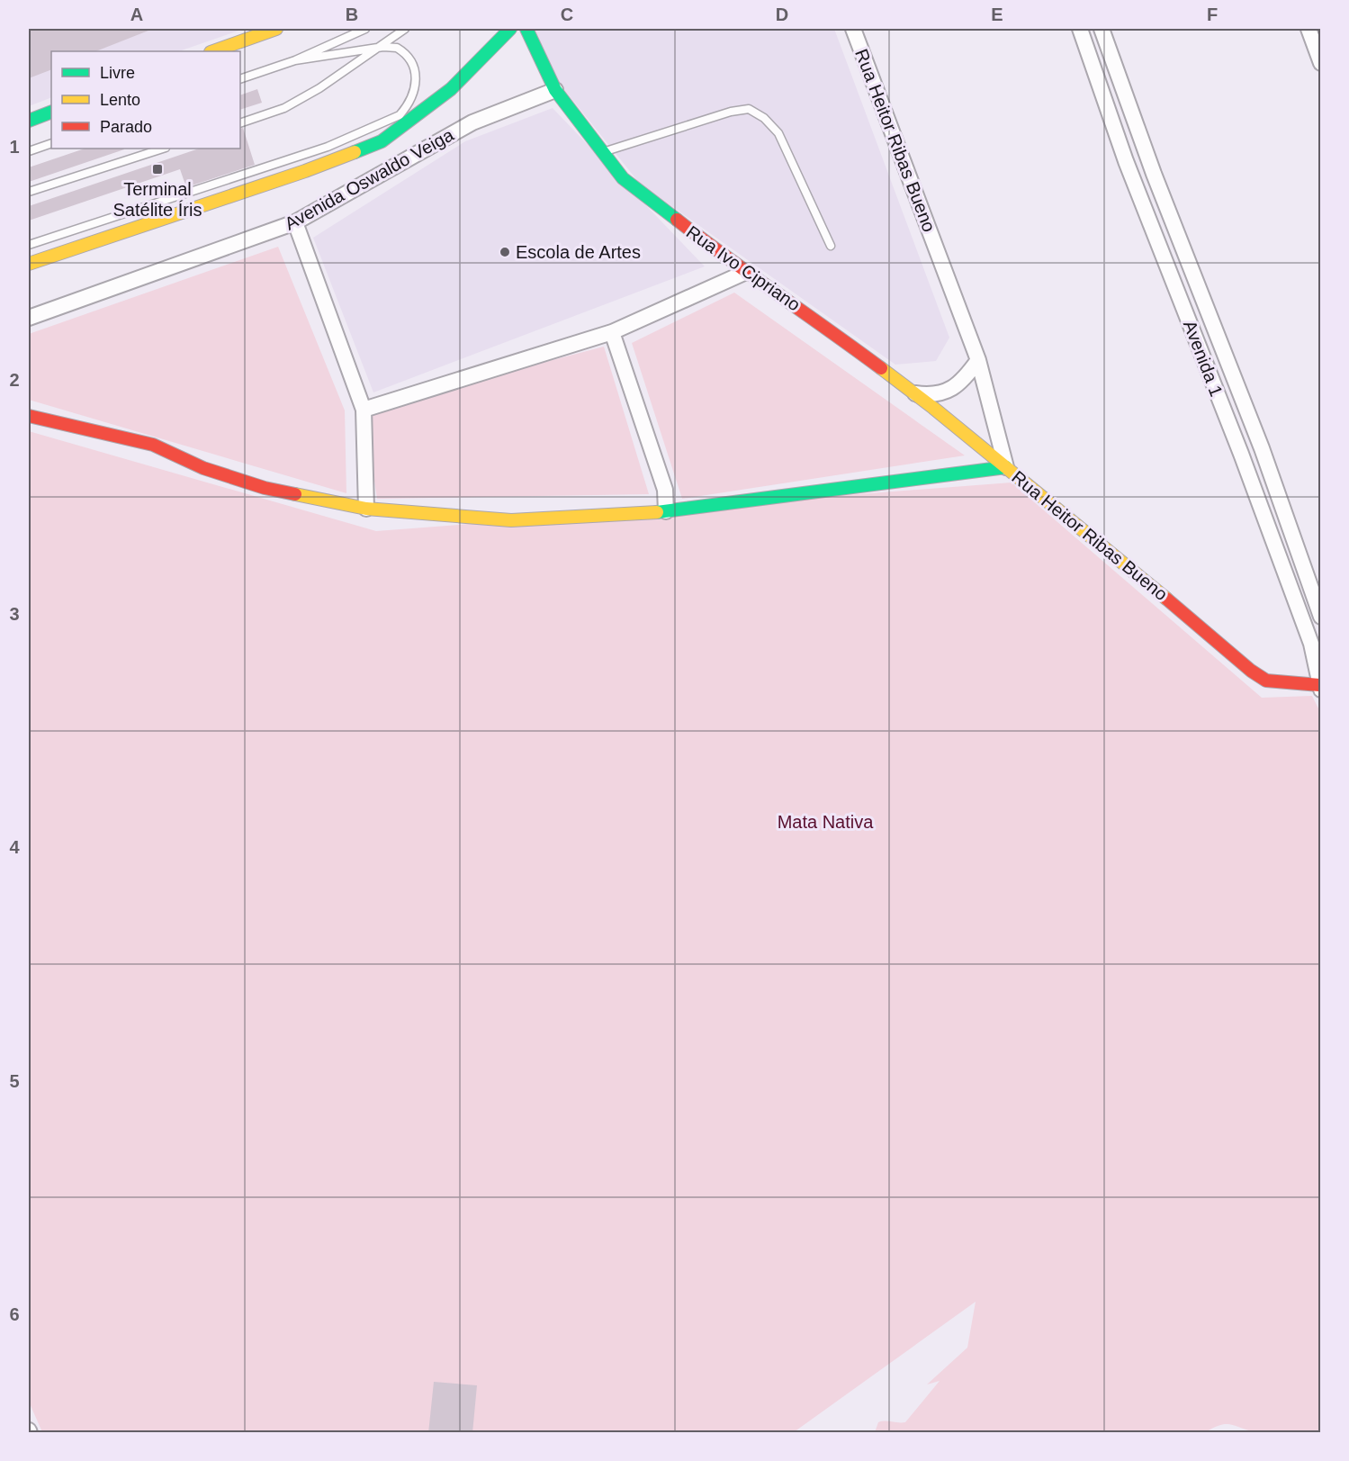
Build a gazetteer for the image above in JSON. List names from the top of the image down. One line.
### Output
{"streets":{"street":["Rua Heitor Ribas Bueno","Avenida Oswaldo Veiga","Rua Ivo Cipriano","Avenida 1"]},"crossings":[["Rua Heitor Ribas Bueno","Rua Ivo Cipriano"],["Rua Heitor Ribas Bueno","Avenida 1"],["Avenida Oswaldo Veiga","Rua Ivo Cipriano"]],"parks":["Mata Nativa"],"places":{"transit":["Terminal Satélite Íris"],"other":["Escola de Artes"]},"legend":["Livre","Lento","Parado"],"grid":{"columns":["A","B","C","D","E","F"],"rows":["1","2","3","4","5","6"]}}
